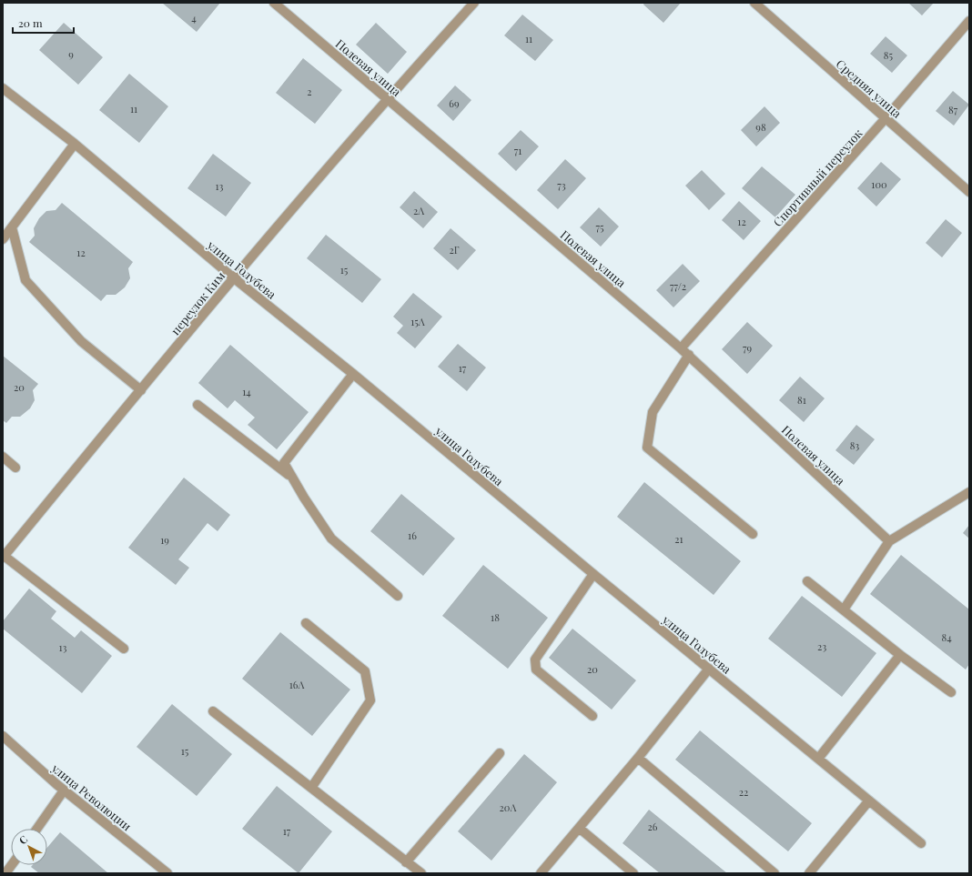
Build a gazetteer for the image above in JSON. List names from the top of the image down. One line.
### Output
{"streets":{"street":["Полевая улица","Средняя улица","Спортивный переулок","улица Голубева","переулок Ким","улица Революции"]},"crossings":[["Полевая улица","Спортивный переулок"],["Полевая улица","переулок Ким"],["Средняя улица","Спортивный переулок"],["улица Голубева","переулок Ким"]],"house_numbers":["4","11","9","85","2","69","11","87","98","71","100","73","13","2А","12","75","2Г","12","15","77/2","15А","79","17","20","14","81","83","16","21","19","18","84","23","13","20","16А","15","22","20А","26","17"],"scale_bar":"20 m","north":"top left"}
